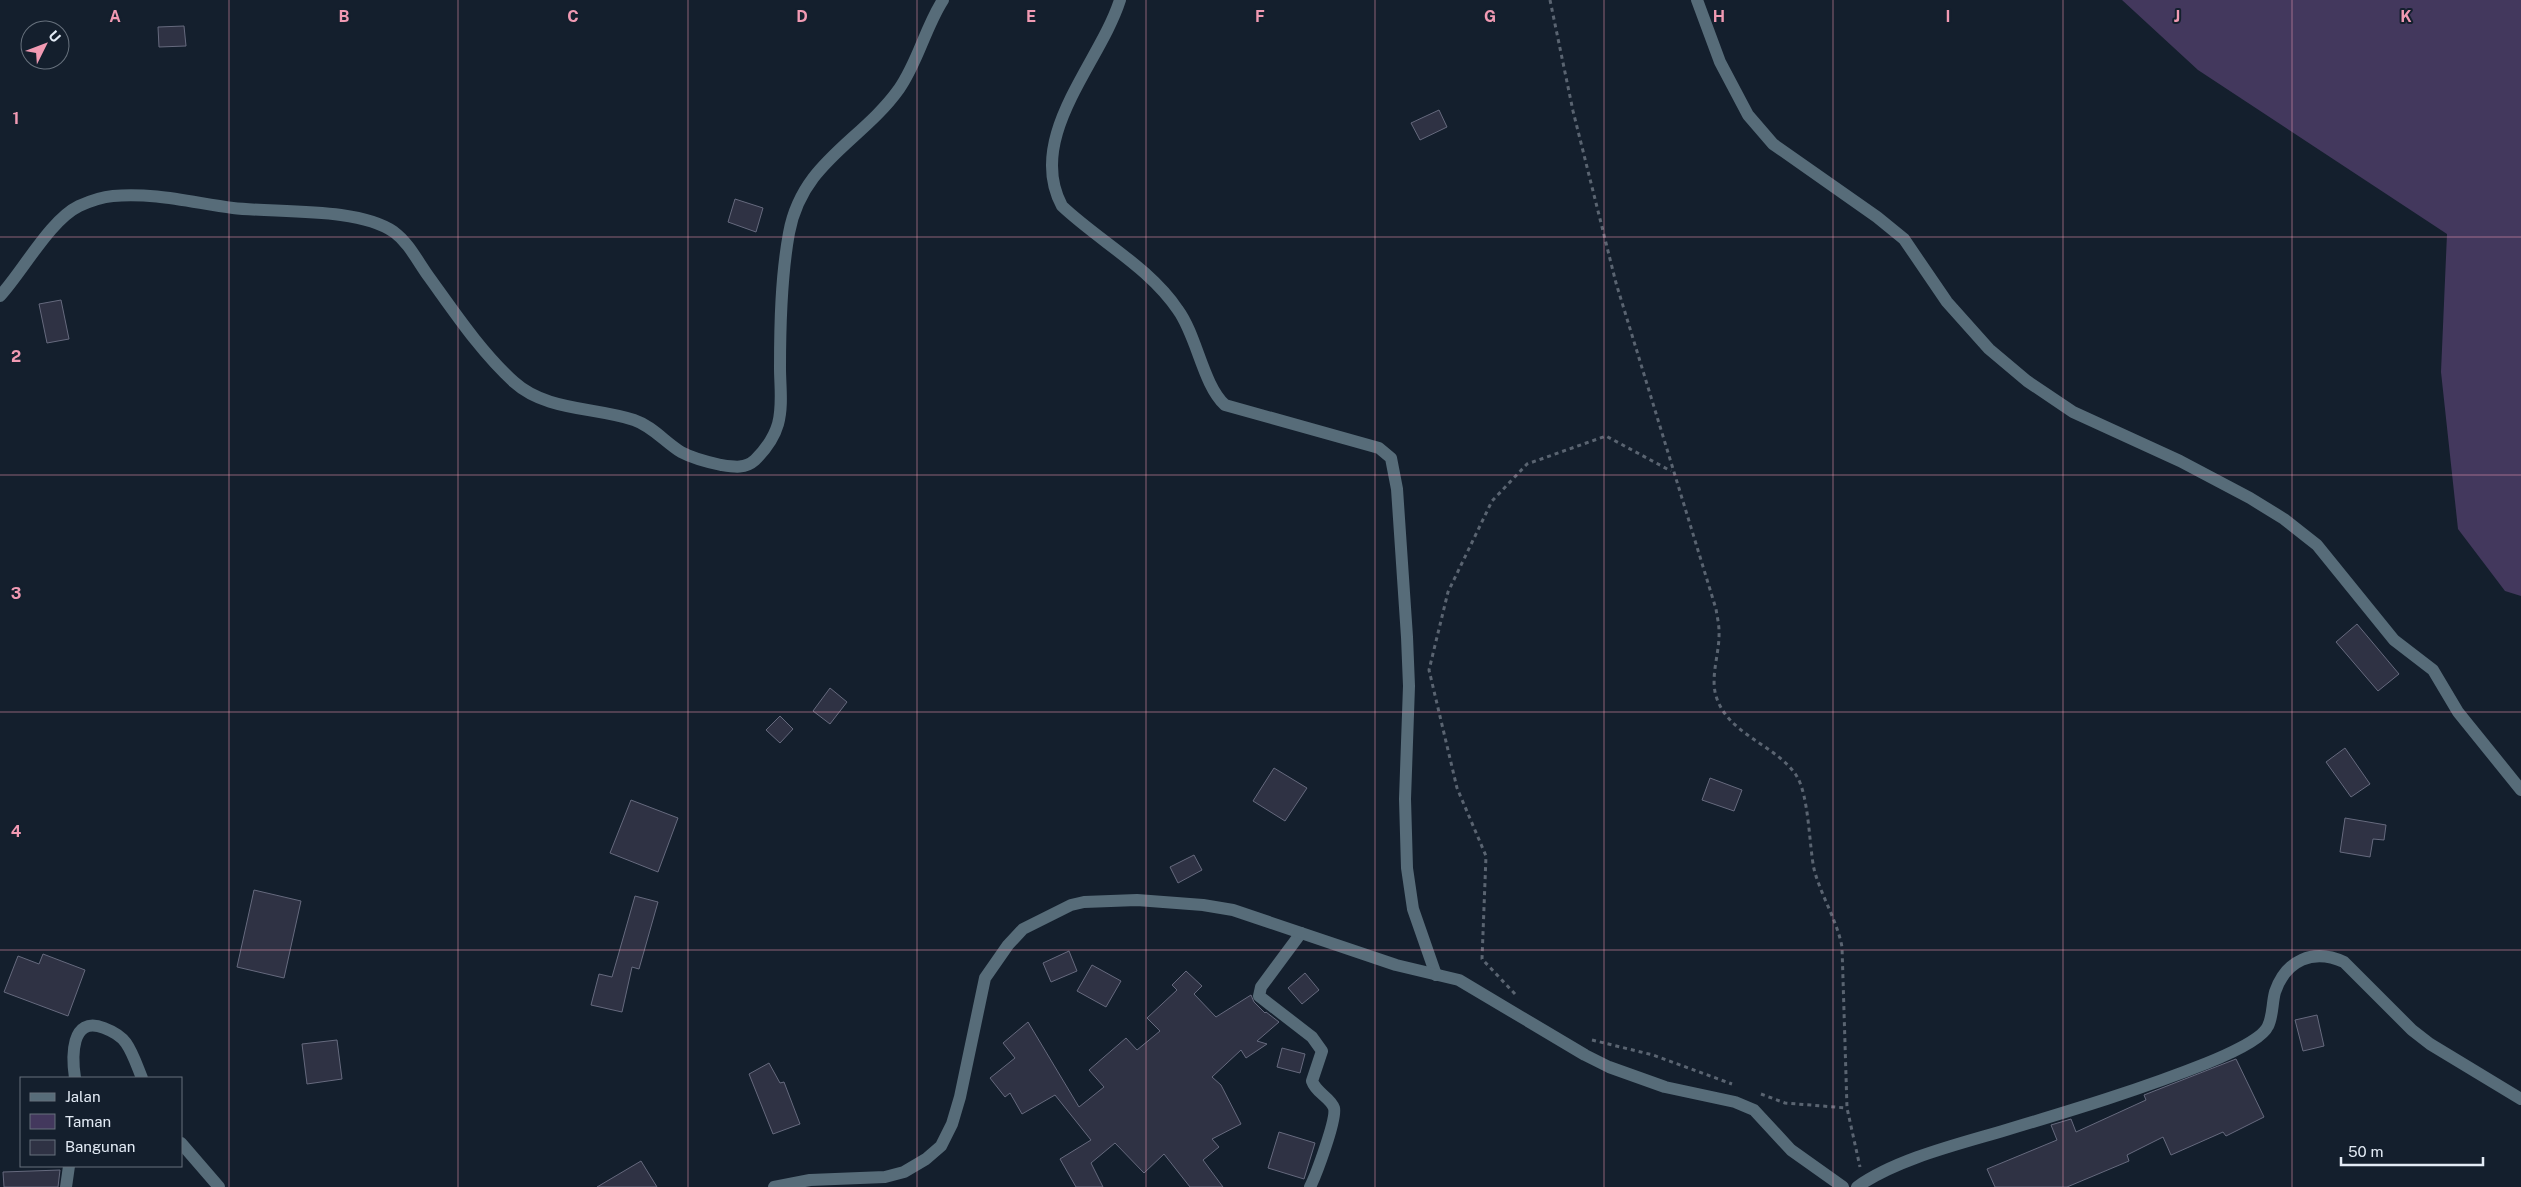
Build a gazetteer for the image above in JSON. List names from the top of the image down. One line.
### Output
{"legend":["Jalan","Taman","Bangunan"],"scale_bar":"50 m","north":"top right","grid":{"columns":["A","B","C","D","E","F","G","H","I","J","K"],"rows":["1","2","3","4"]}}
